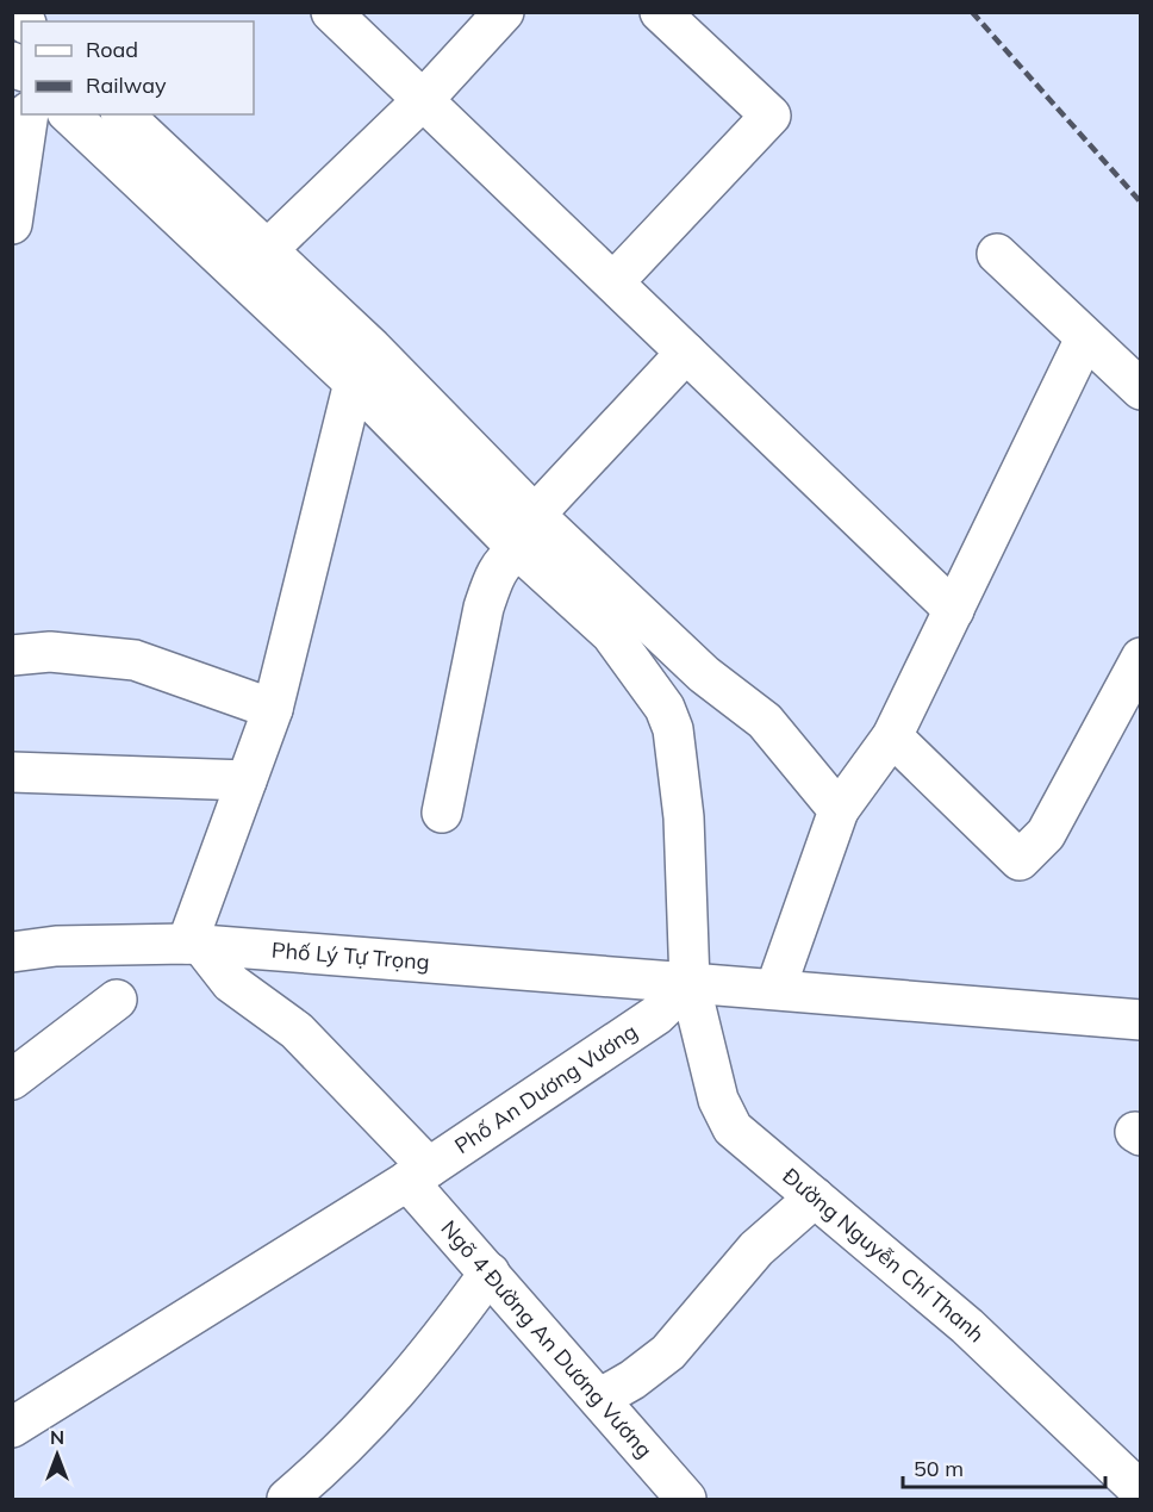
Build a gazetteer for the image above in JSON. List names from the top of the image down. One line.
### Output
{"streets":{"street":["Phố Lý Tự Trọng","Phố An Dương Vương","Đường Nguyễn Chí Thanh","Ngõ 4 Đường An Dương Vương"]},"crossings":[["Phố Lý Tự Trọng","Phố An Dương Vương"],["Phố Lý Tự Trọng","Đường Nguyễn Chí Thanh"],["Phố Lý Tự Trọng","Ngõ 4 Đường An Dương Vương"],["Phố An Dương Vương","Đường Nguyễn Chí Thanh"],["Phố An Dương Vương","Ngõ 4 Đường An Dương Vương"]],"legend":["Road","Railway"],"scale_bar":"50 m","north":"top"}
